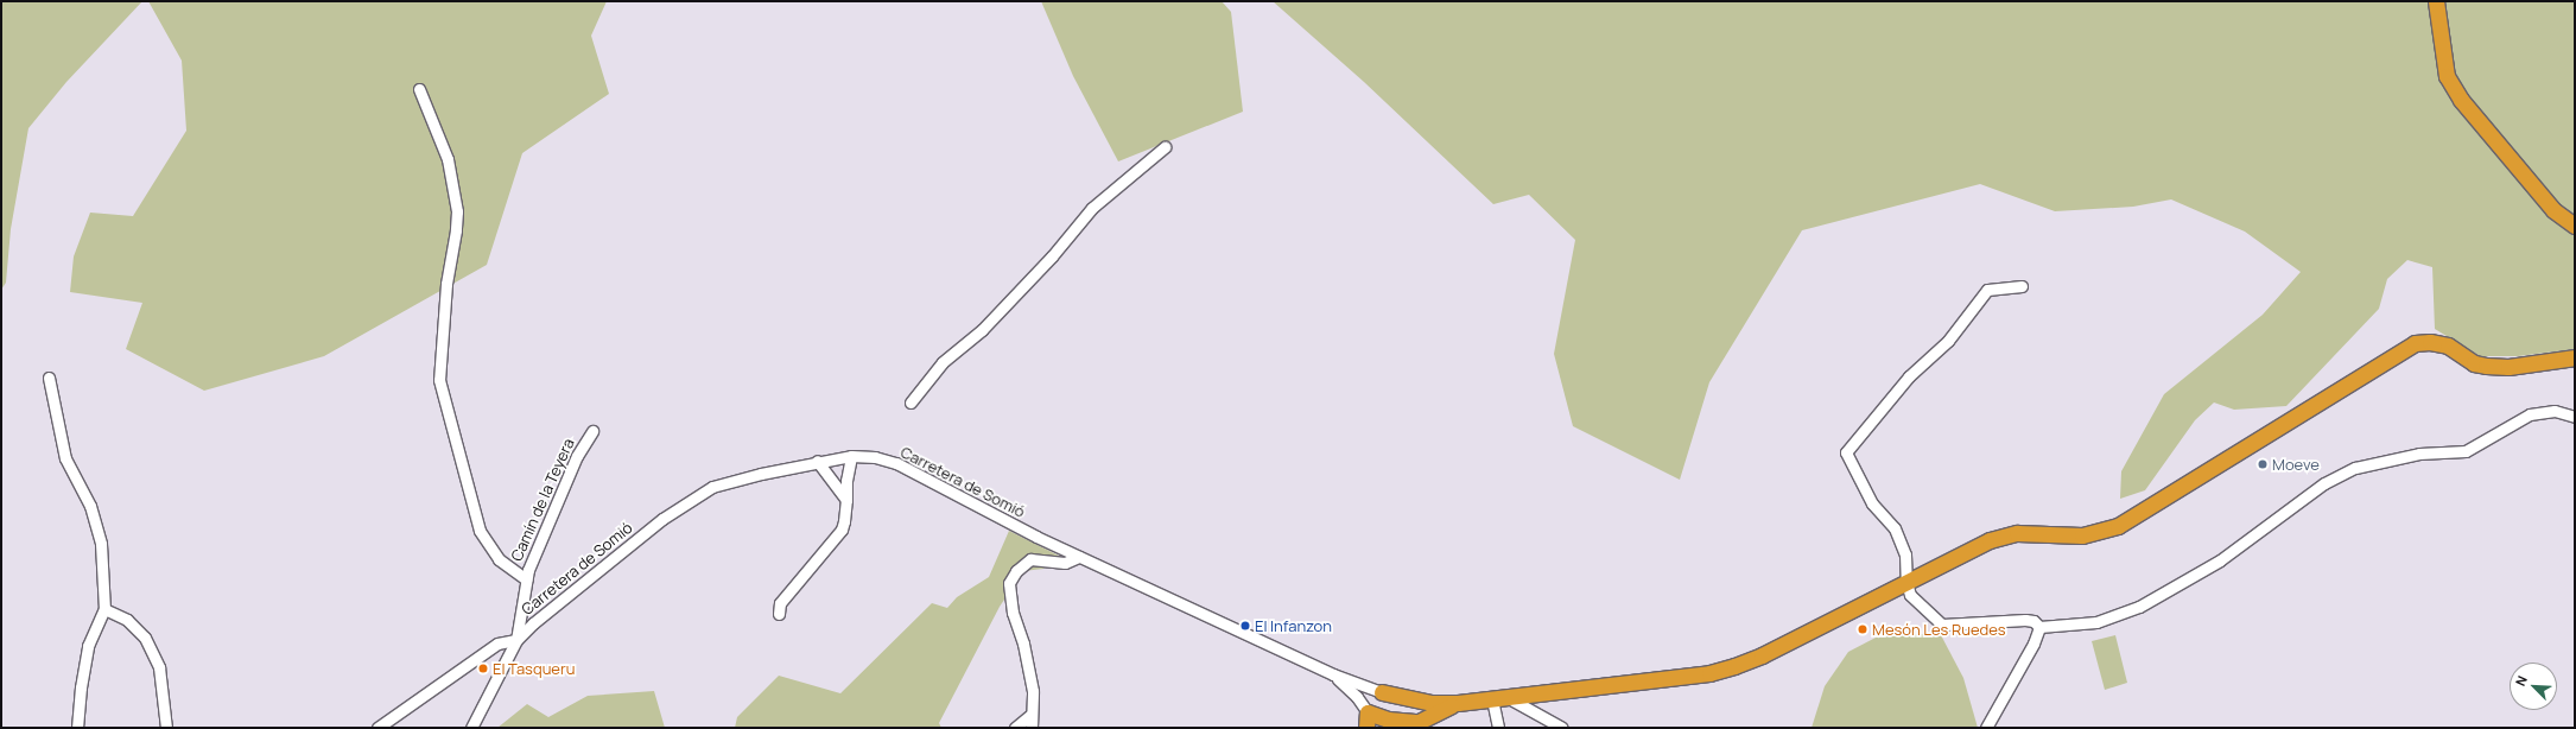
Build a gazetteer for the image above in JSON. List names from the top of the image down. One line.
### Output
{"streets":{"street":["Carretera de Somió","Camín de la Teyera"]},"crossings":[["Carretera de Somió","Camín de la Teyera"]],"places":["Moeve","El Infanzon","Mesón Les Ruedes","El Tasqueru"],"north":"top left"}
